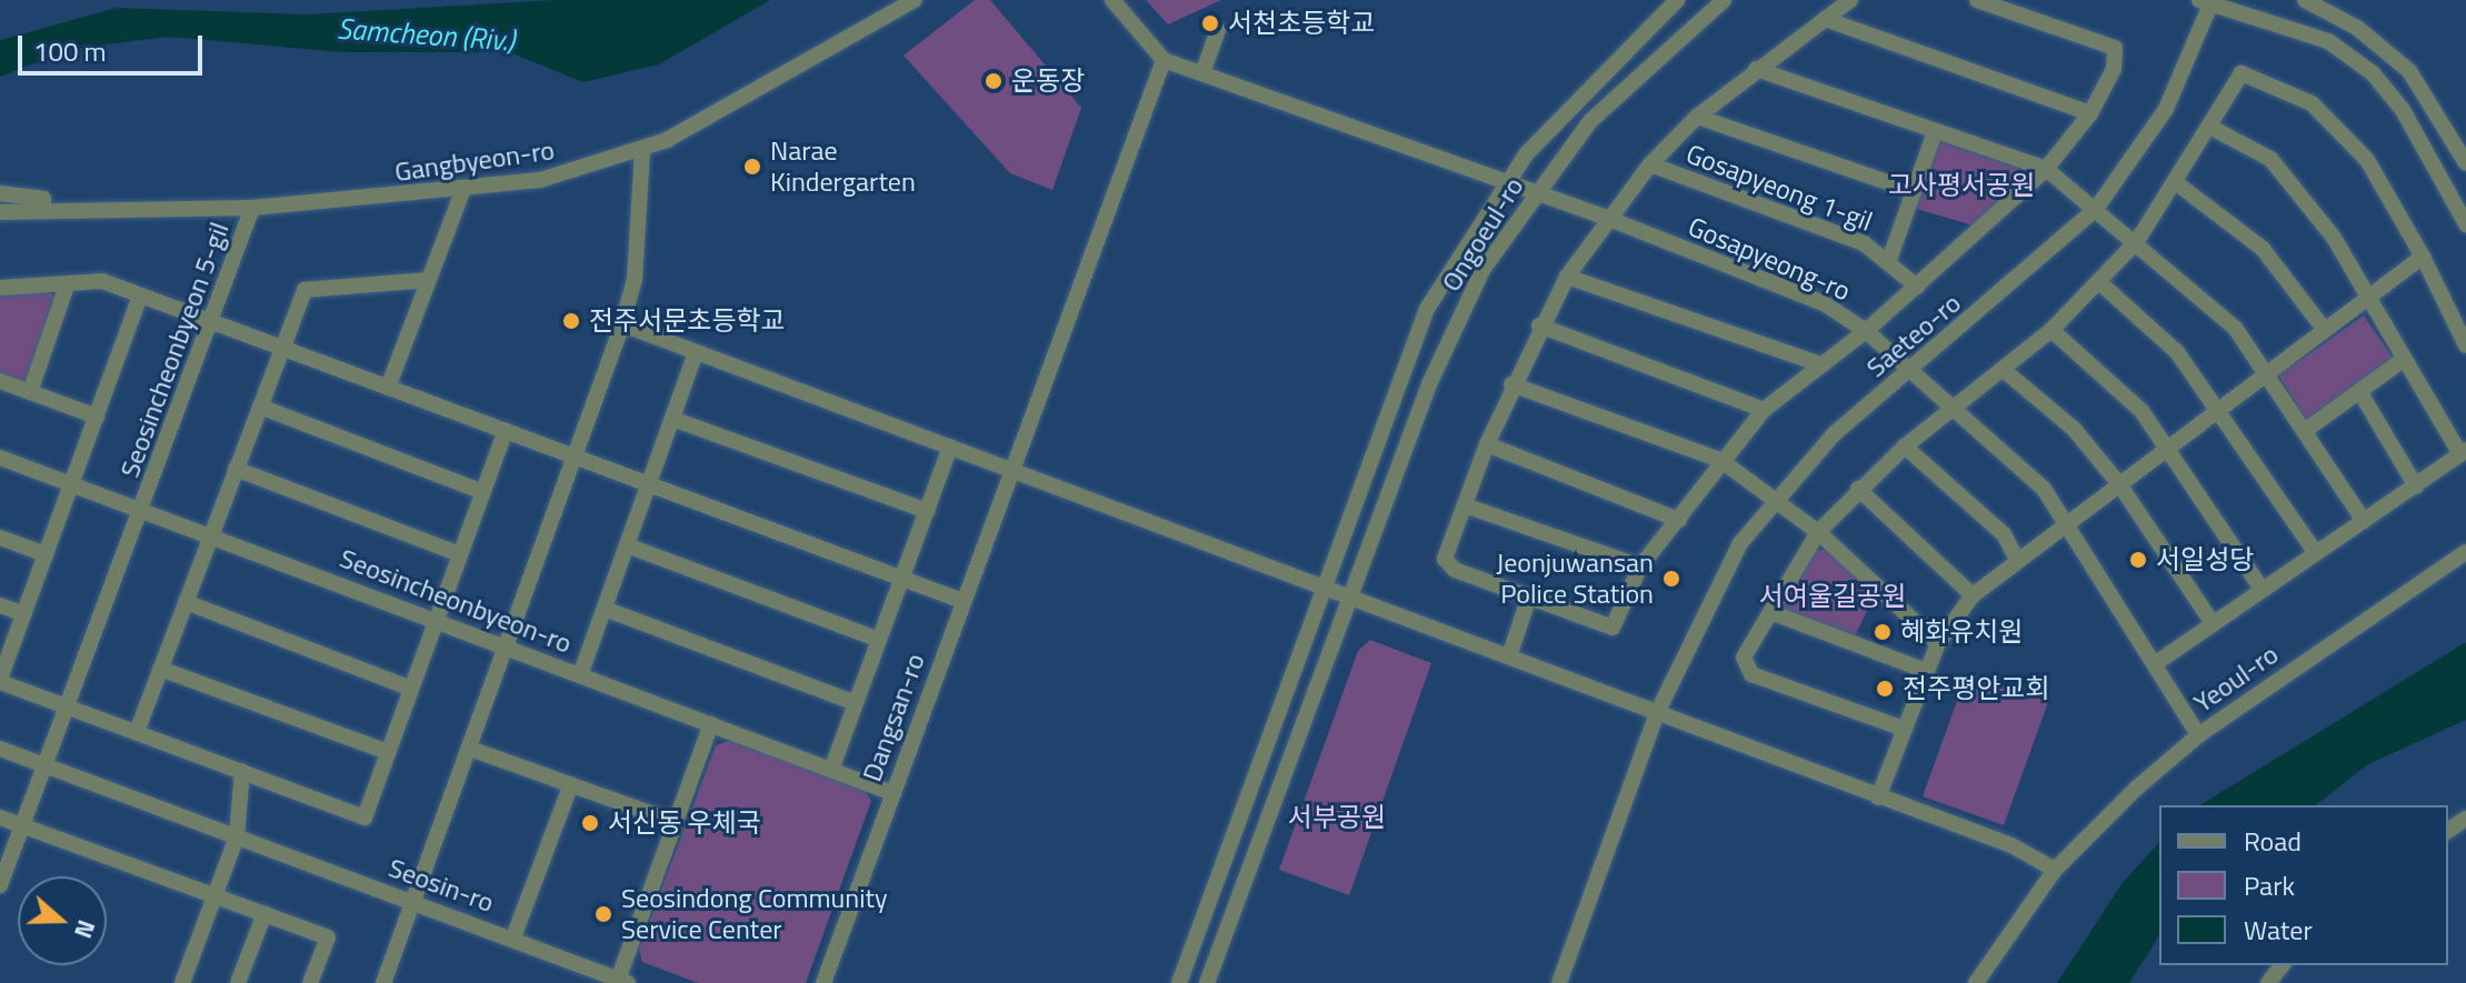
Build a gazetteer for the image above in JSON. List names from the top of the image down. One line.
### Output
{"streets":{"street":["Gangbyeon-ro","Gosapyeong 1-gil","Ongoeul-ro","Gosapyeong-ro","Saeteo-ro","Seosincheonbyeon 5-gil","Seosincheonbyeon-ro","Yeoul-ro","Dangsan-ro","Seosin-ro"]},"crossings":[["Gangbyeon-ro","Seosincheonbyeon 5-gil"],["Gosapyeong 1-gil","Gosapyeong-ro"],["Ongoeul-ro","Gosapyeong-ro"],["Ongoeul-ro","Dangsan-ro"],["Gosapyeong-ro","Saeteo-ro"],["Gosapyeong-ro","Yeoul-ro"],["Seosincheonbyeon 5-gil","Seosincheonbyeon-ro"],["Seosincheonbyeon 5-gil","Seosin-ro"],["Seosincheonbyeon-ro","Dangsan-ro"]],"water":["Samcheon (Riv.)"],"parks":["고사평서공원","서여울길공원","서부공원"],"places":["서천초등학교","운동장","Narae Kindergarten","전주서문초등학교","서일성당","Jeonjuwansan Police Station","혜화유치원","전주평안교회","서신동 우체국","Seosindong Community Service Center"],"legend":["Road","Park","Water"],"scale_bar":"100 m","north":"right"}
